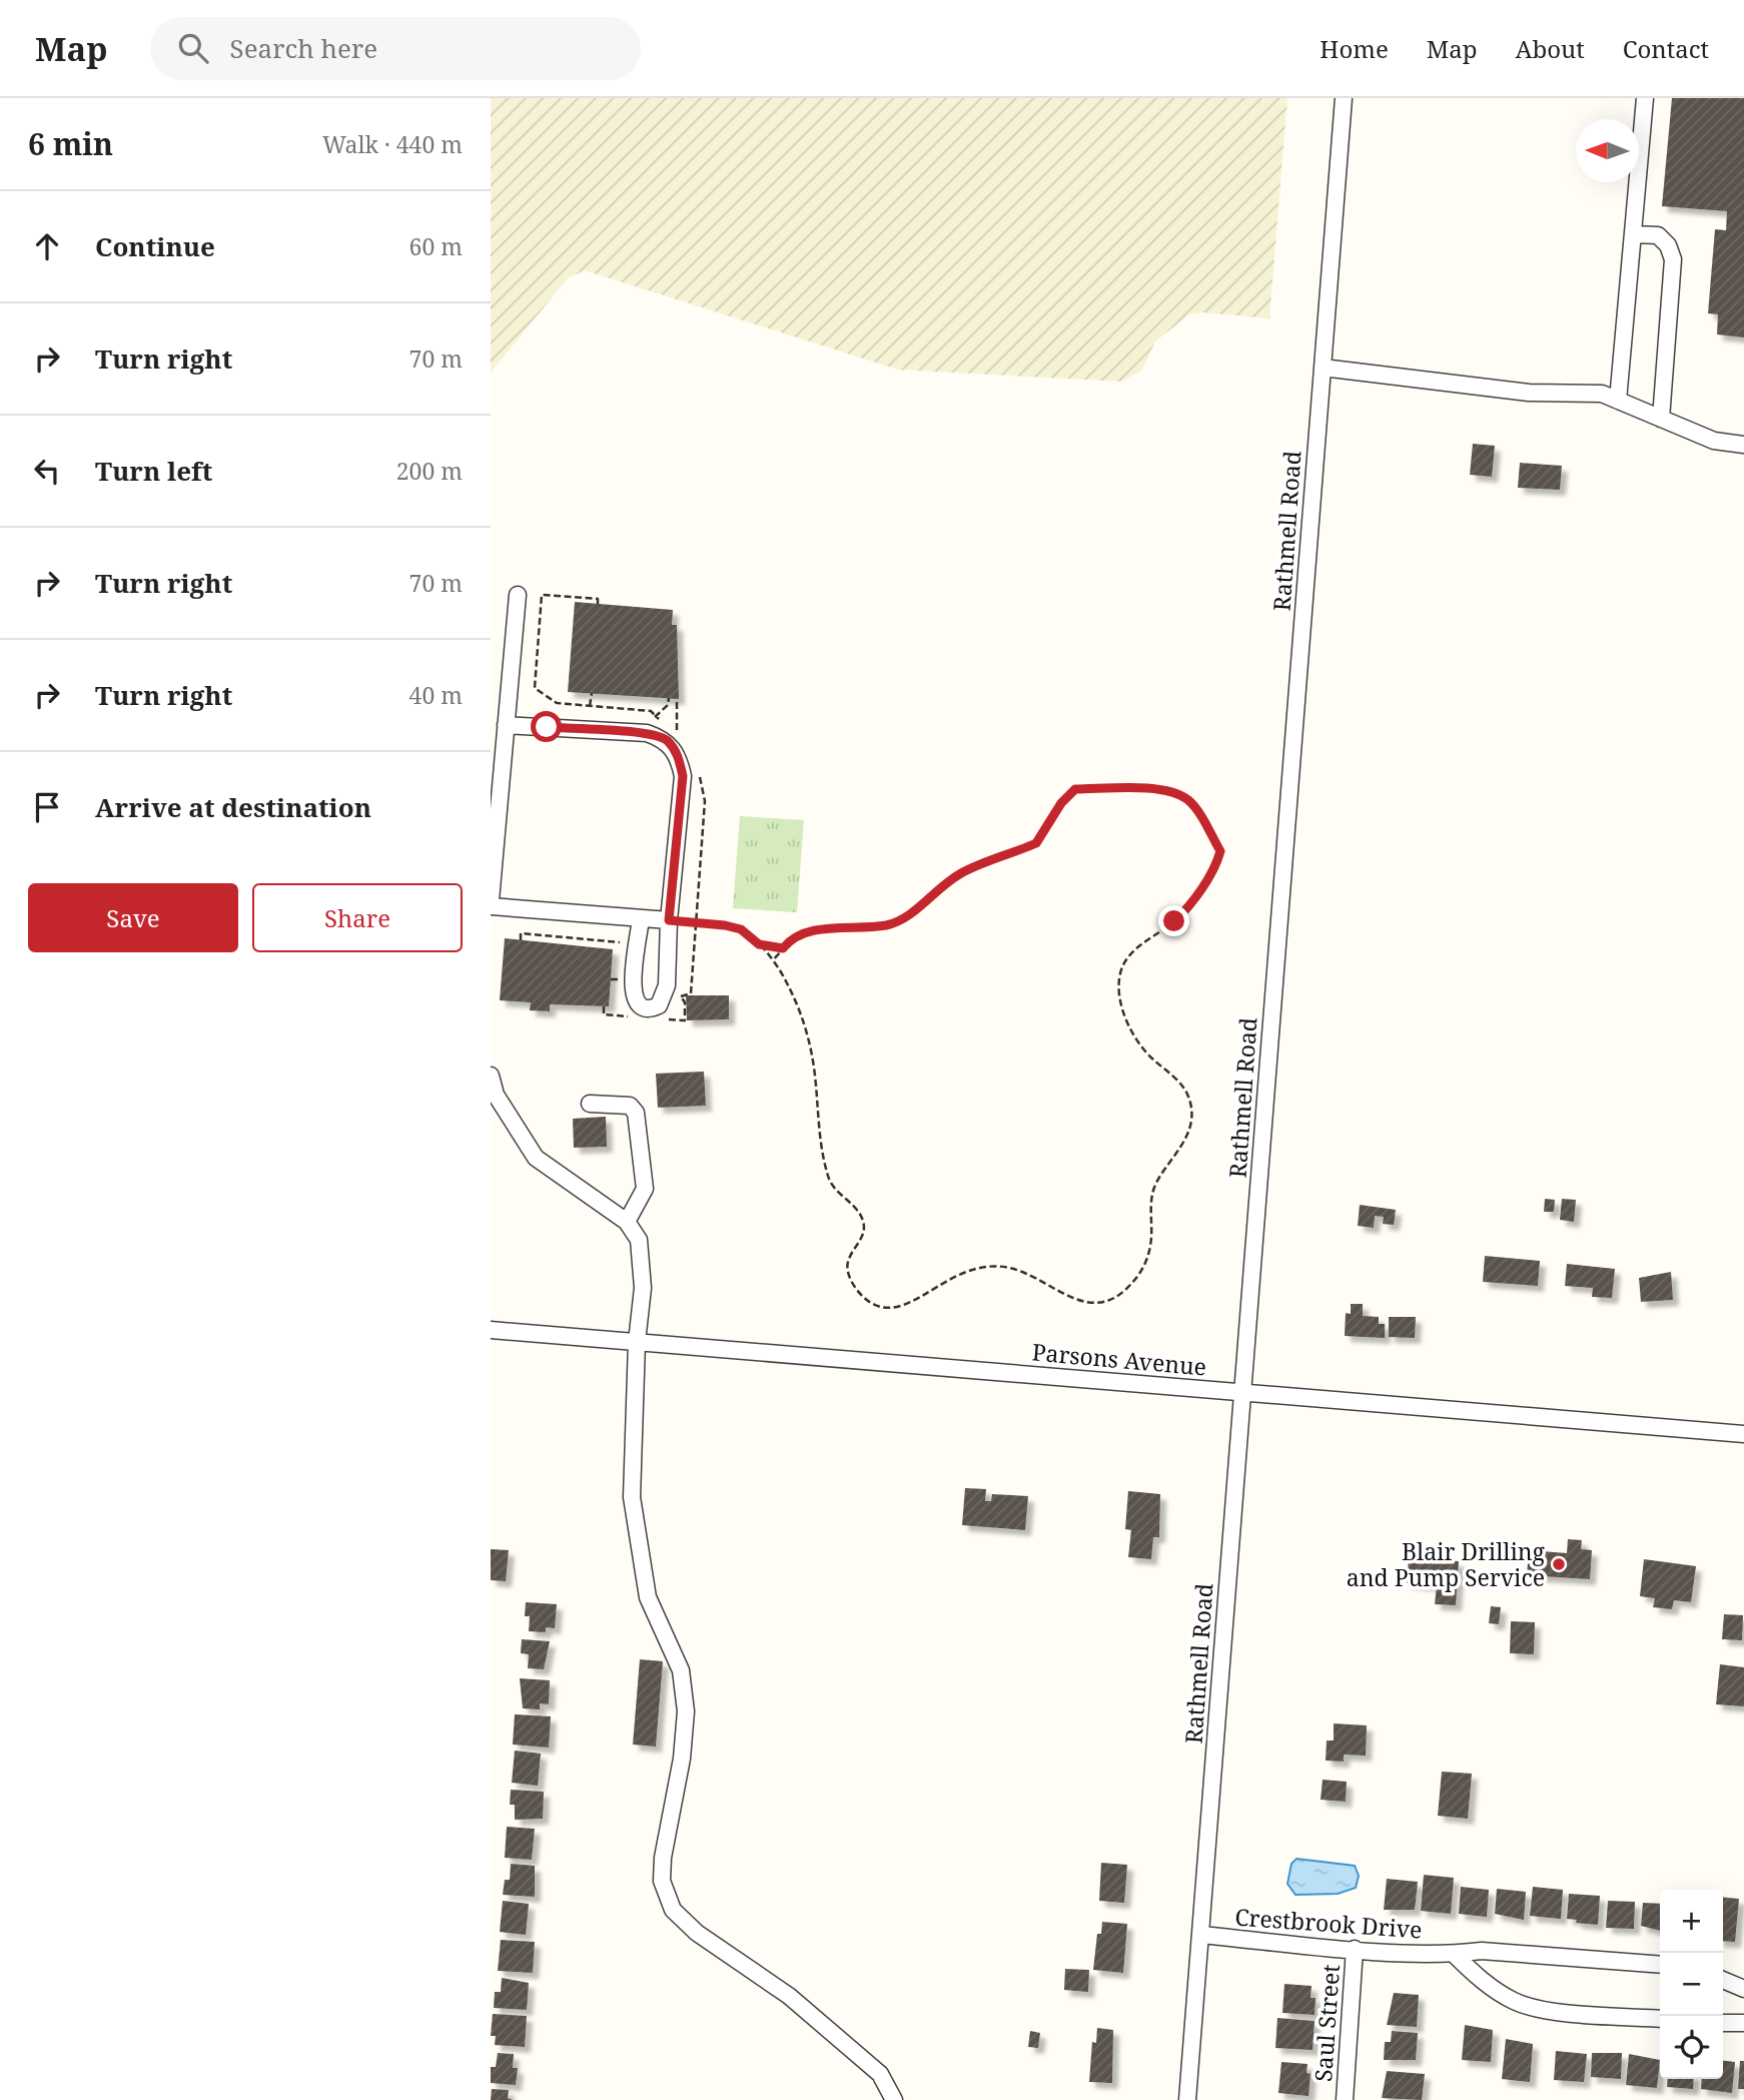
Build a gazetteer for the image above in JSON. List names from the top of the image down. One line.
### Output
{"streets":{"street":["Rathmell Road","Parsons Avenue","Crestbrook Drive","Saul Street"]},"crossings":[["Rathmell Road","Parsons Avenue"],["Rathmell Road","Crestbrook Drive"],["Crestbrook Drive","Saul Street"]],"places":["Blair Drilling and Pump Service"],"north":"left","page":{"header":"Map","search":"Search here","nav":["Home","Map","About","Contact"],"heading":["6 min","Walk · 440 m"],"list":[["Continue","60 m"],["Turn right","70 m"],["Turn left","200 m"],["Turn right","70 m"],["Turn right","40 m"],"Arrive at destination"],"buttons":["Save","Share"],"map_buttons":["+","−"]}}
